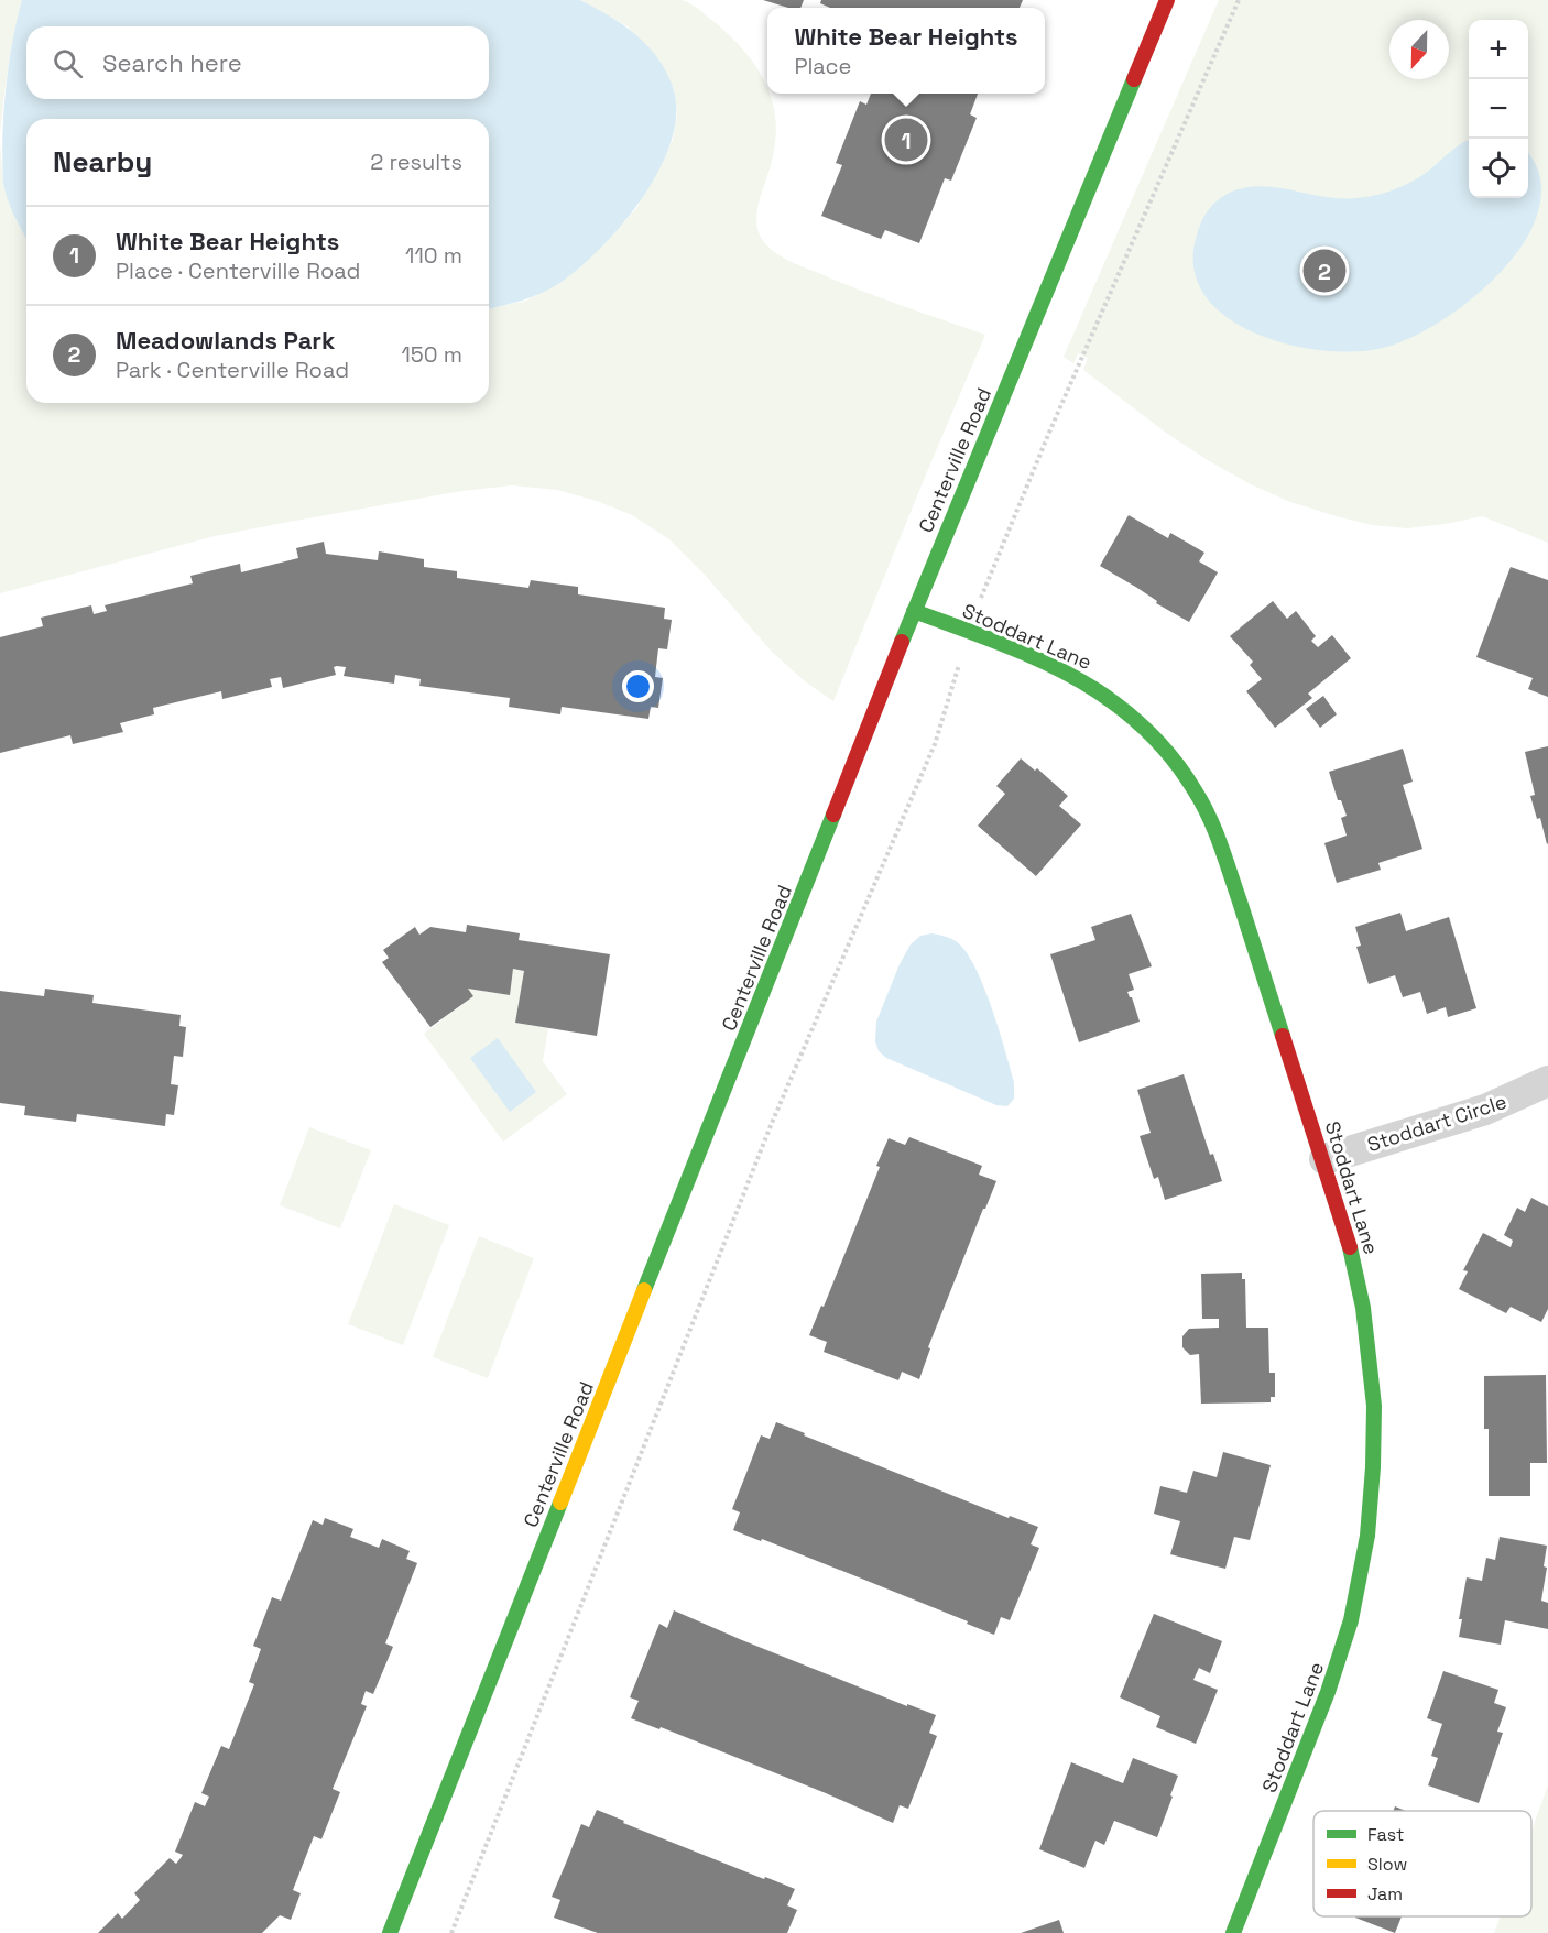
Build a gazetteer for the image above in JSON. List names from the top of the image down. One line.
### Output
{"streets":{"main road":["Centerville Road","Stoddart Lane"],"street":["Stoddart Circle"]},"crossings":[["Centerville Road","Stoddart Lane"],["Stoddart Lane","Stoddart Circle"]],"legend":["Fast","Slow","Jam"],"north":"bottom","page":{"popup":["White Bear Heights","Place"],"map_buttons":["+","−"],"search":"Search here","pins":["1","2"],"heading":["Nearby","2 results"],"list":[{"mark":"1","name":"White Bear Heights","note":"Place · Centerville Road","value":"110 m"},{"mark":"2","name":"Meadowlands Park","note":"Park · Centerville Road","value":"150 m"}]}}
